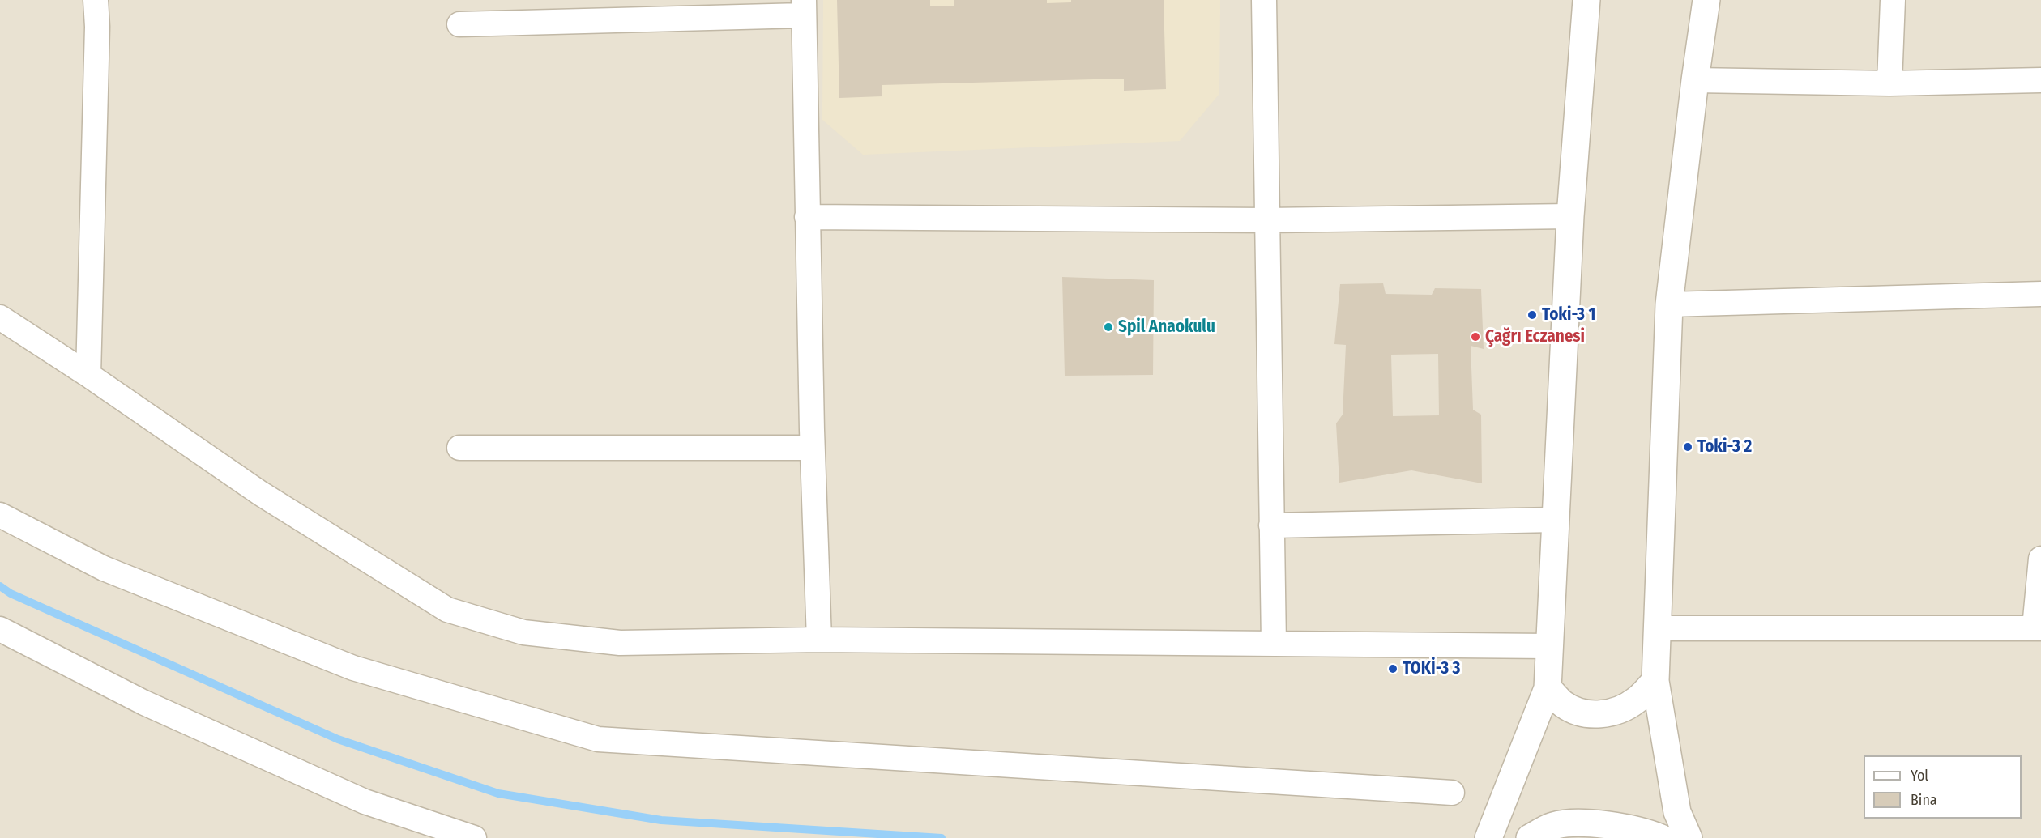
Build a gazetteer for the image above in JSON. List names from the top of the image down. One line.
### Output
{"places":["Toki-3 1","Spil Anaokulu","Çağrı Eczanesi","Toki-3 2","TOKİ-3 3"],"legend":["Yol","Bina"]}
